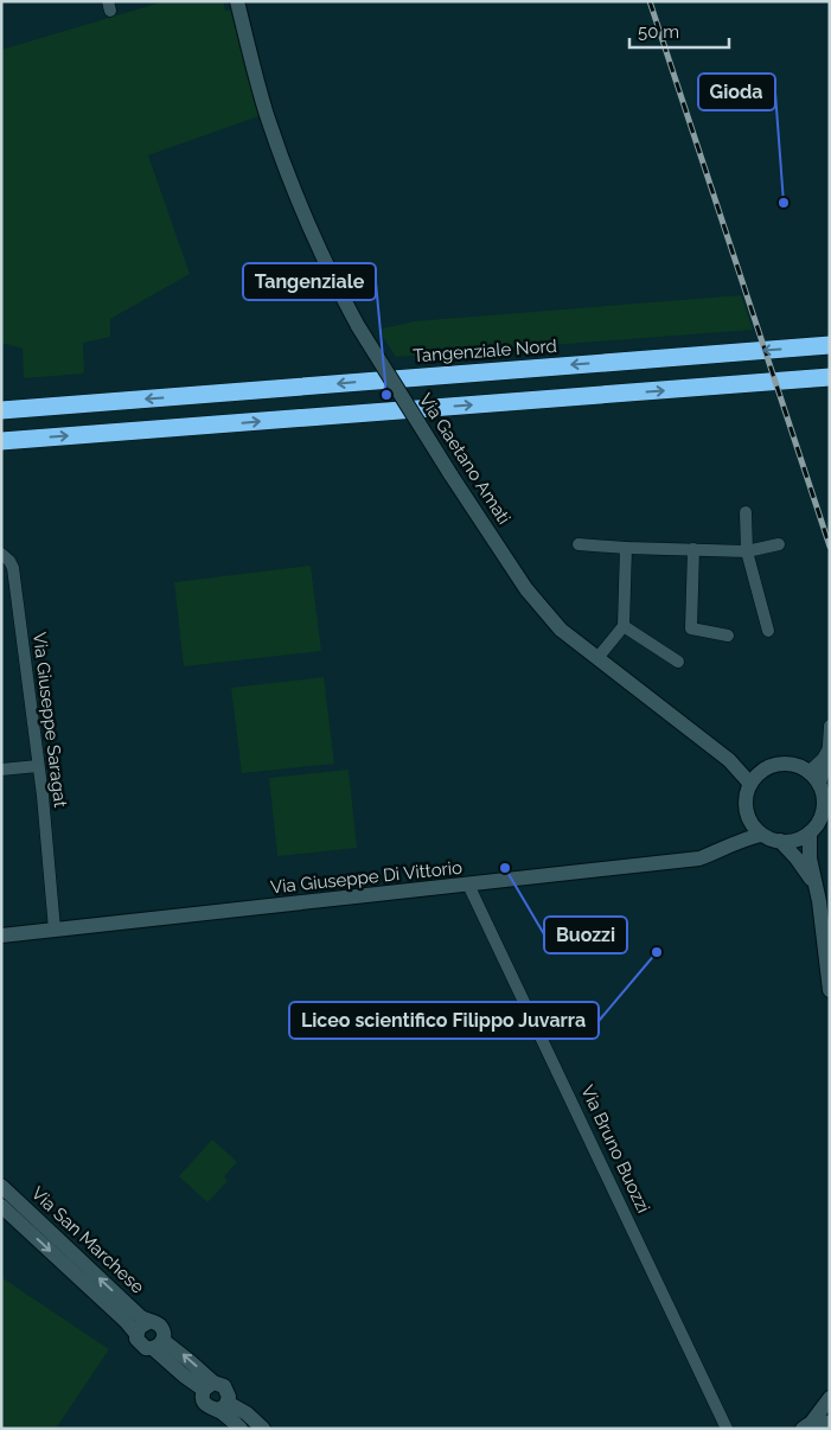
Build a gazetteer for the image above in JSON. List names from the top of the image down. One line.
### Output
{"streets":{"highway":["Tangenziale Nord"],"street":["Via Gaetano Amati","Via Giuseppe Saragat","Via Giuseppe Di Vittorio","Via Bruno Buozzi","Via San Marchese"]},"crossings":[["Via Gaetano Amati","Via Giuseppe Di Vittorio"],["Via Giuseppe Saragat","Via Giuseppe Di Vittorio"],["Via Giuseppe Di Vittorio","Via Bruno Buozzi"]],"places":["Gioda","Tangenziale","Buozzi","Liceo scientifico Filippo Juvarra"],"scale_bar":"50 m"}
